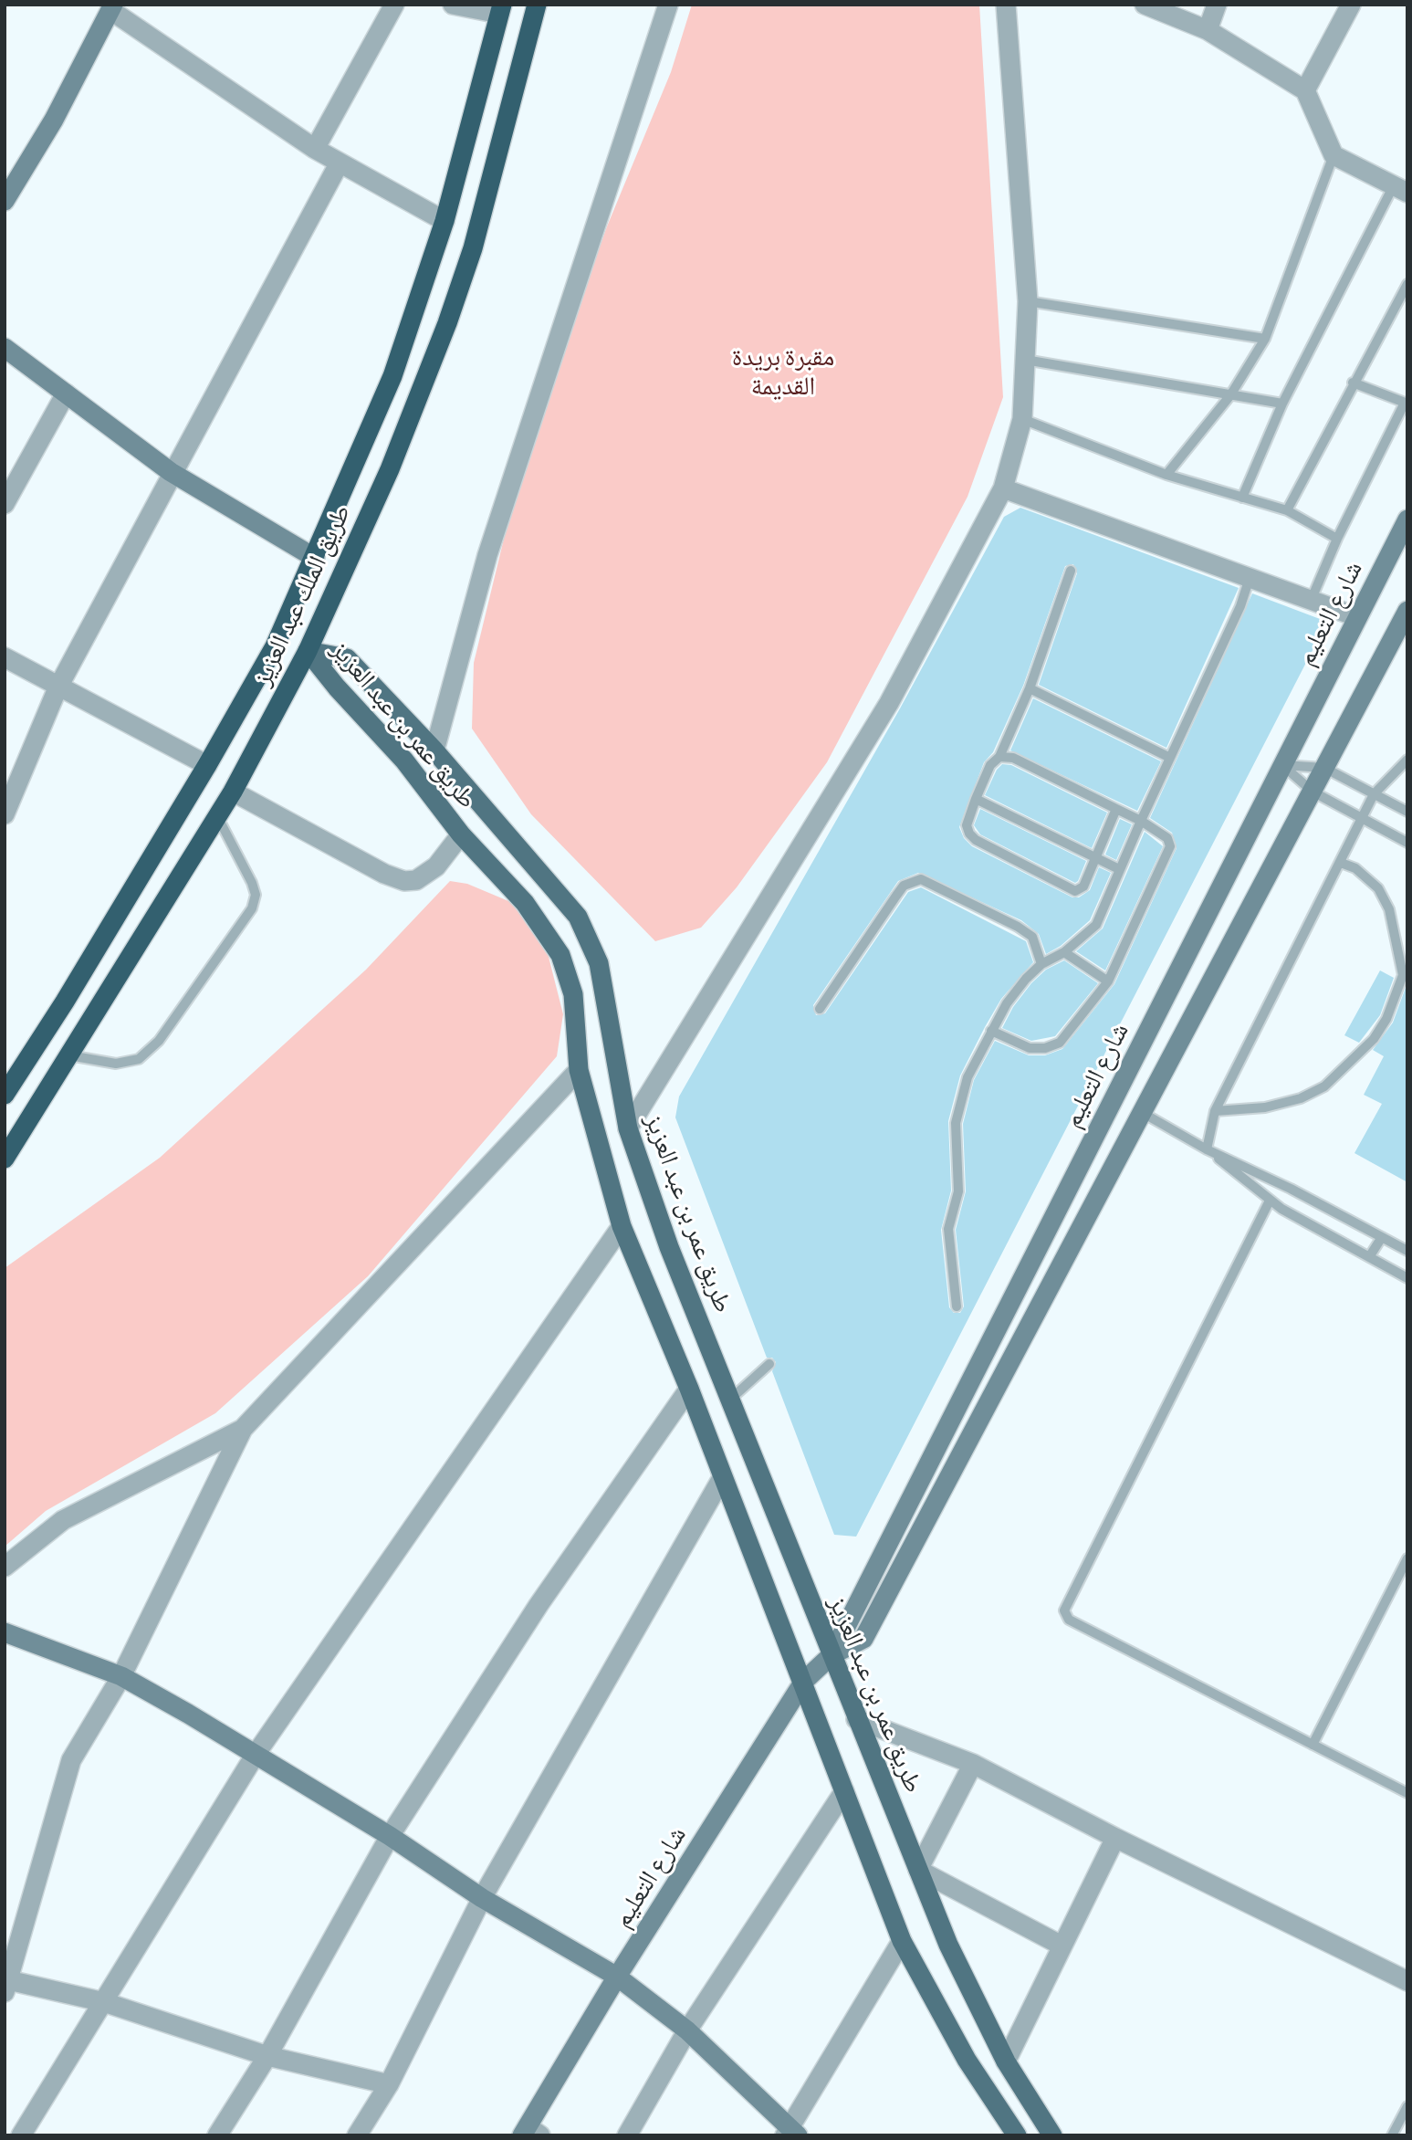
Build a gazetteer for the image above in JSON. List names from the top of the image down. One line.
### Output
{"streets":{"highway":["طريق الملك عبد العزيز"],"main road":["طريق عمر بن عبد العزيز"],"street":["شارع التعليم"]},"crossings":[["طريق الملك عبد العزيز","طريق عمر بن عبد العزيز"],["شارع التعليم","طريق عمر بن عبد العزيز"]],"parks":["مقبرة بريدة القديمة"]}
